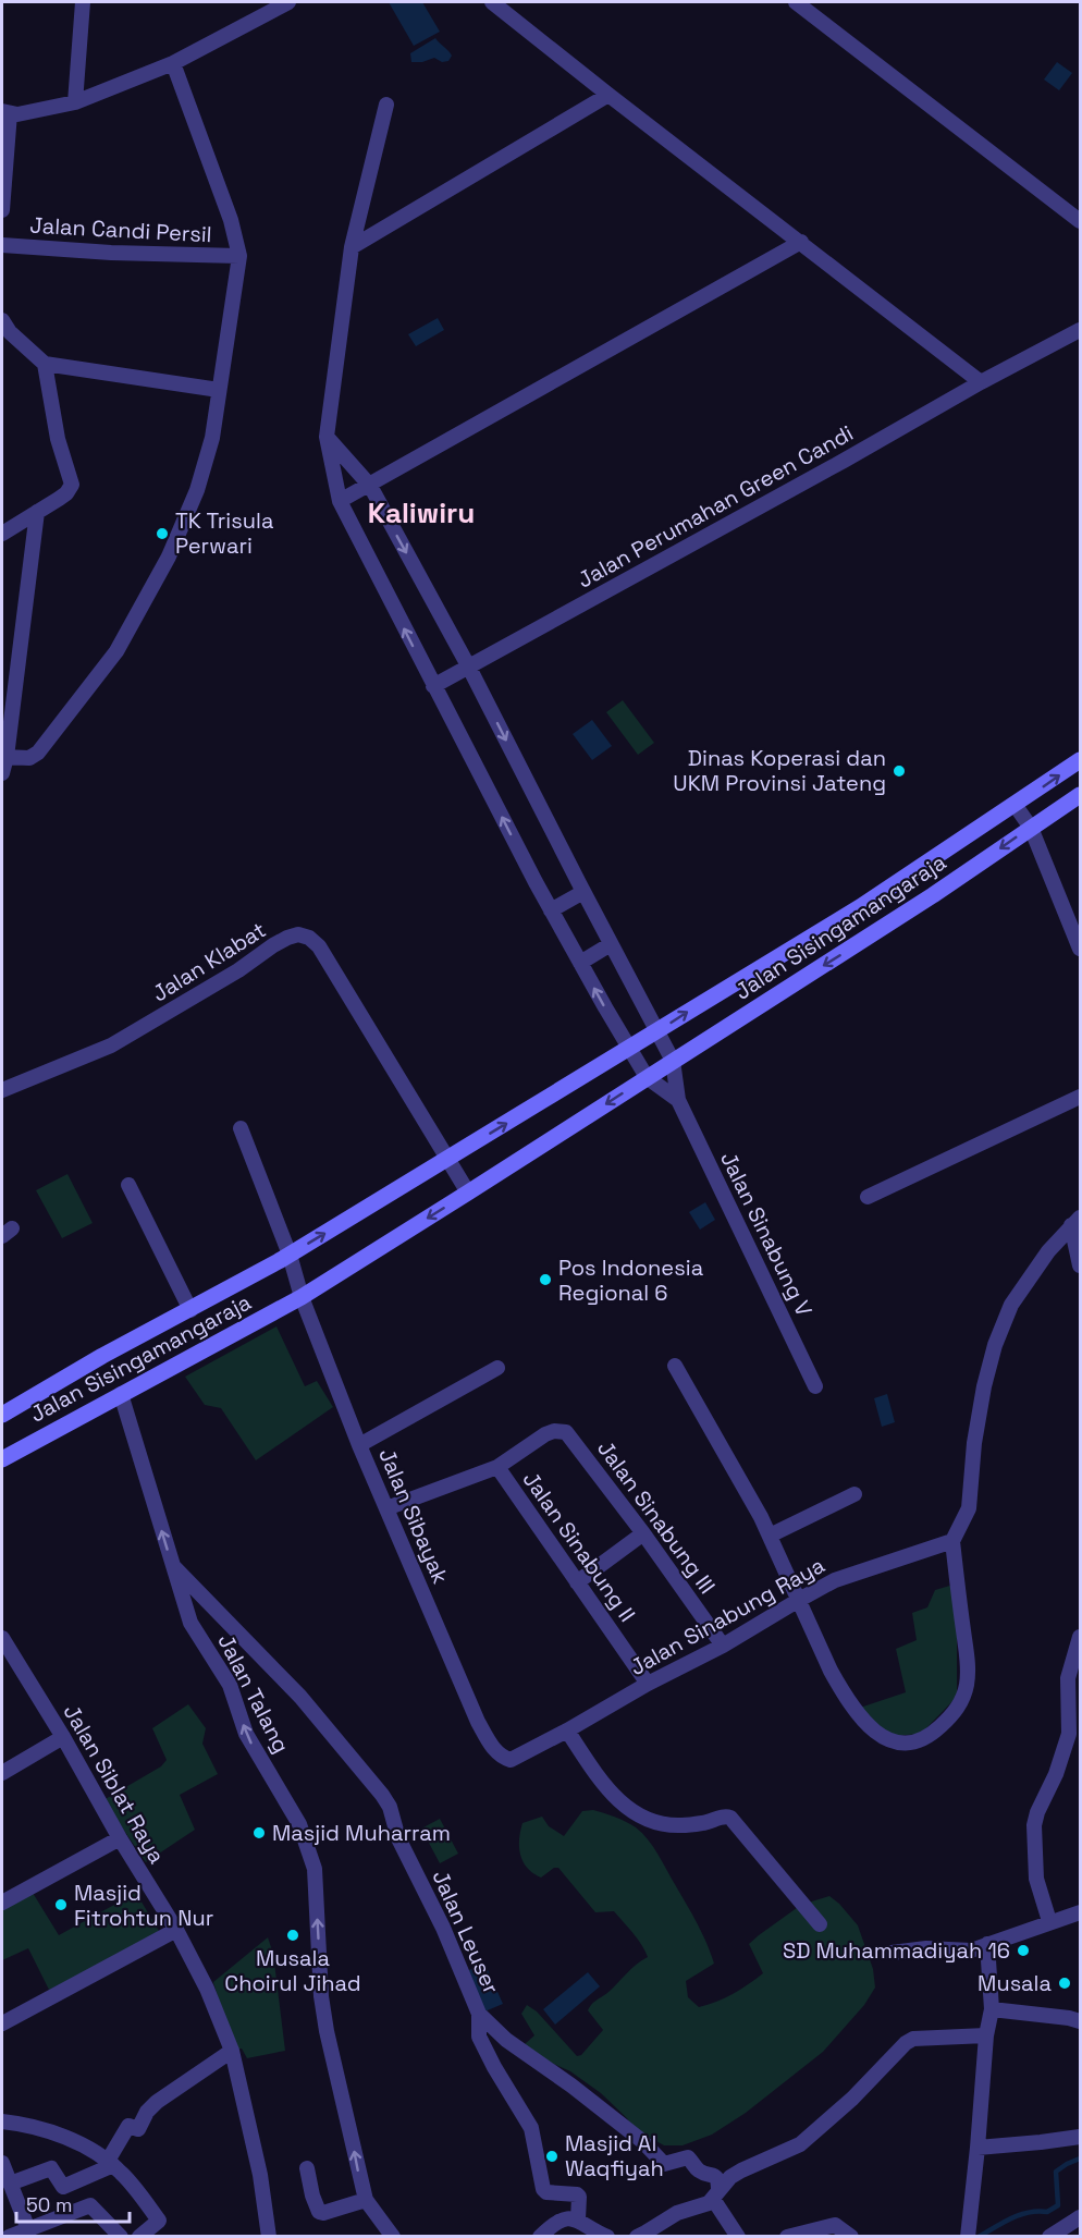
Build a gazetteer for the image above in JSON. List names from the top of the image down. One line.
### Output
{"streets":{"main road":["Jalan Sisingamangaraja"],"street":["Jalan Candi Persil","Jalan Perumahan Green Candi","Jalan Klabat","Jalan Sinabung V","Jalan Sibayak","Jalan Sinabung III","Jalan Sinabung II","Jalan Sinabung Raya","Jalan Talang","Jalan Siblat Raya","Jalan Leuser"]},"crossings":[["Jalan Sisingamangaraja","Jalan Klabat"],["Jalan Sisingamangaraja","Jalan Sibayak"],["Jalan Sisingamangaraja","Jalan Talang"],["Jalan Sibayak","Jalan Sinabung Raya"],["Jalan Sinabung III","Jalan Sinabung II"],["Jalan Sinabung III","Jalan Sinabung Raya"],["Jalan Sinabung II","Jalan Sinabung Raya"],["Jalan Talang","Jalan Leuser"]],"one_way":["Jalan Talang"],"districts":["Kaliwiru"],"places":["TK Trisula Perwari","Dinas Koperasi dan UKM Provinsi Jateng","Pos Indonesia Regional 6","Masjid Muharram","Masjid Fitrohtun Nur","Musala Choirul Jihad","SD Muhammadiyah 16","Musala","Masjid Al Waqfiyah"],"scale_bar":"50 m"}
